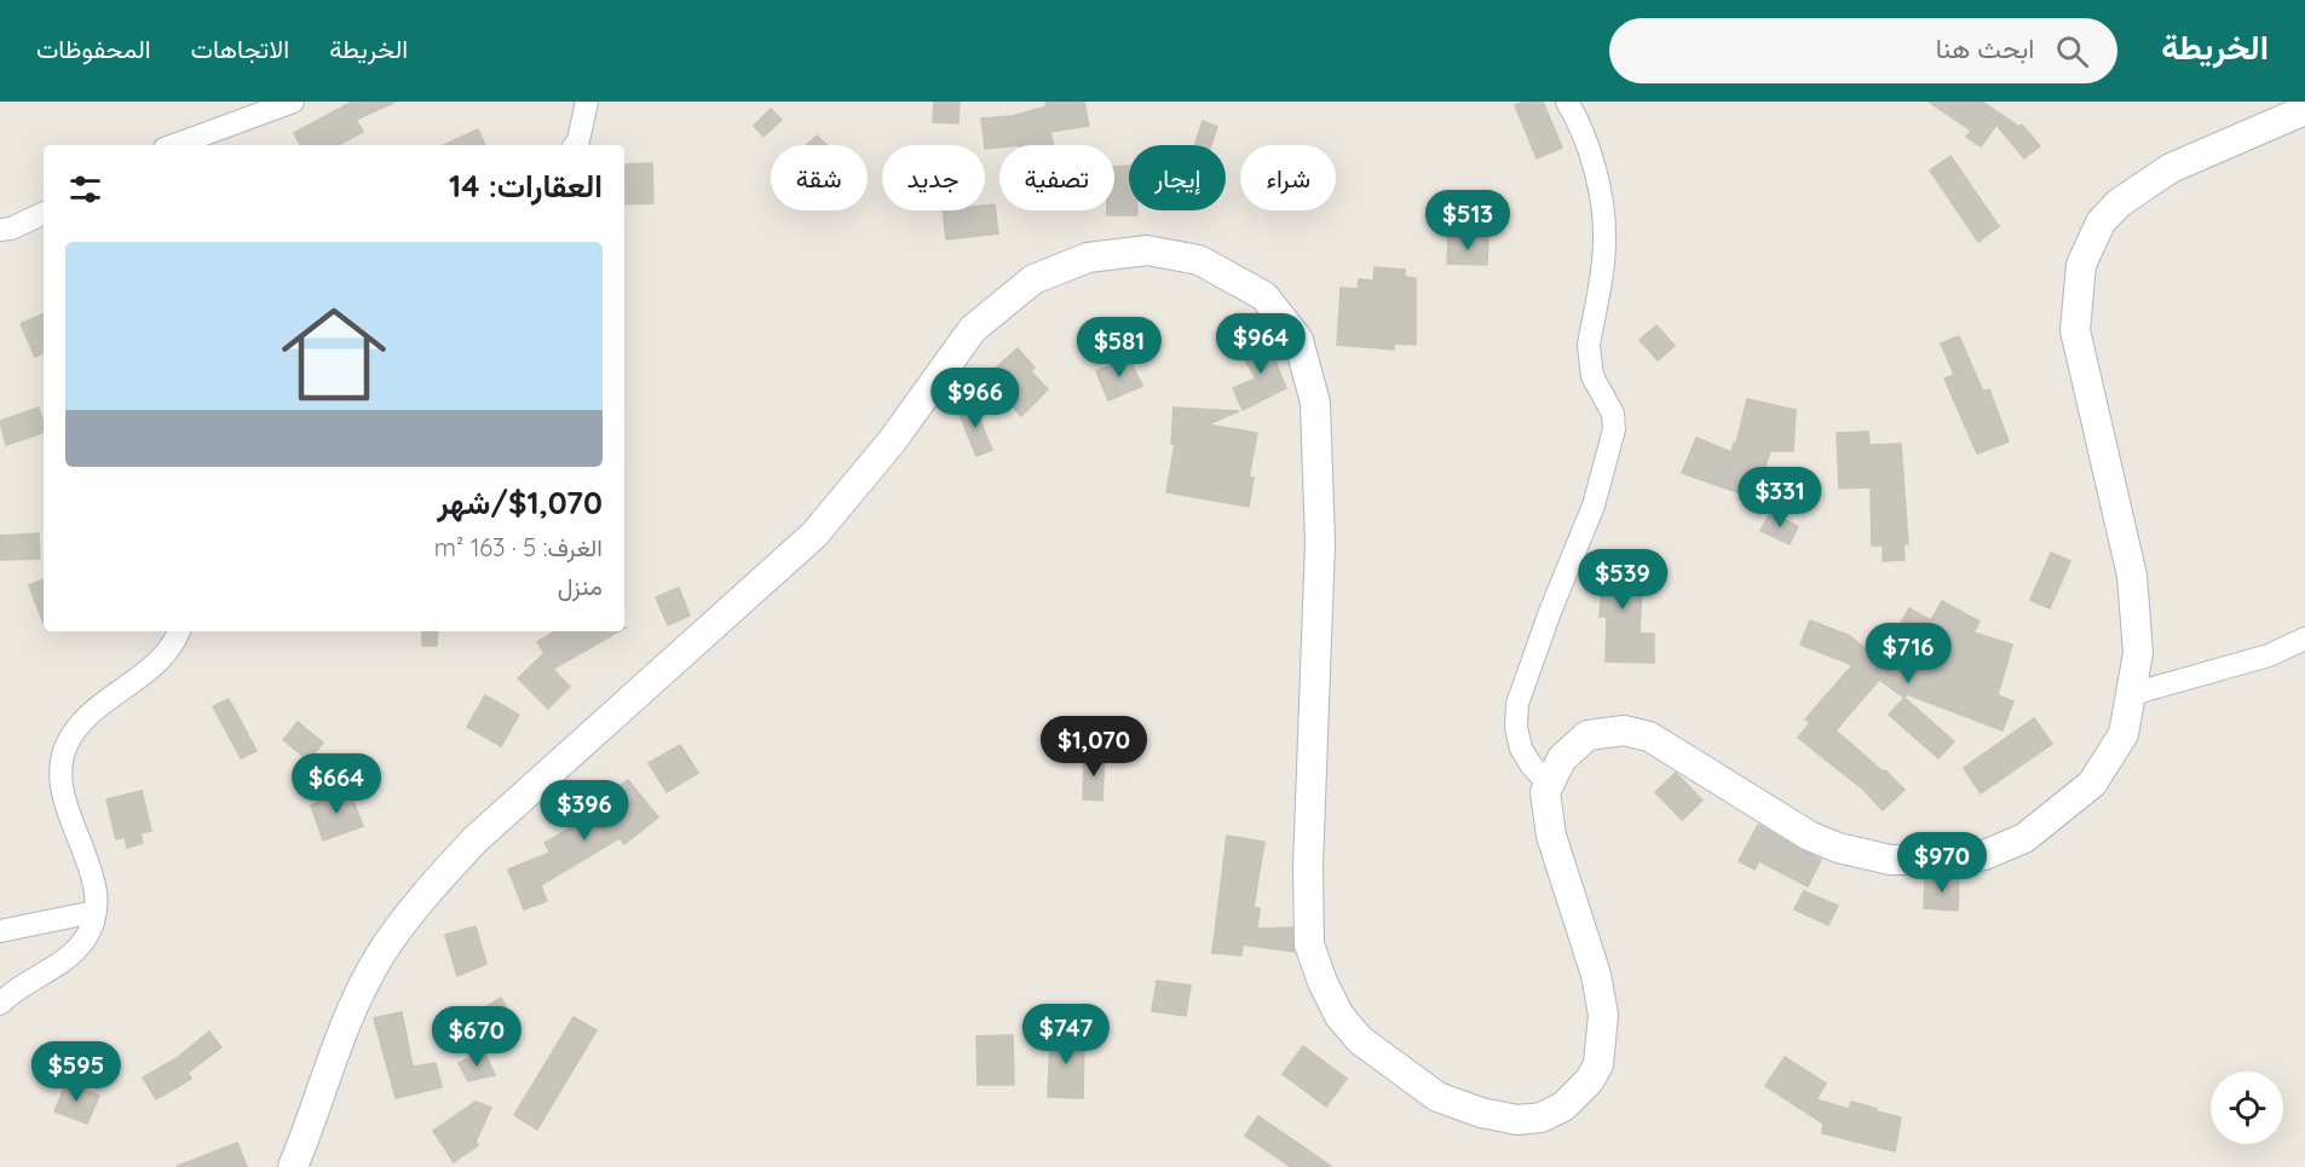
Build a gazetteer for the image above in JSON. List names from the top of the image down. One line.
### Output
{"page":{"header":"الخريطة","search":"ابحث هنا","nav":["الخريطة","الاتجاهات","المحفوظات"],"chip":["شراء","إيجار","تصفية","جديد","شقة"],"heading":"العقارات: 14","price":["$513","$964","$581","$966","$331","$539","$716","$1,070","$664","$396","$970","$747","$670","$595"],"list":[{"name":"$1,070/شهر","note":"الغرف: 5 · 163 m² · منزل"}]}}
